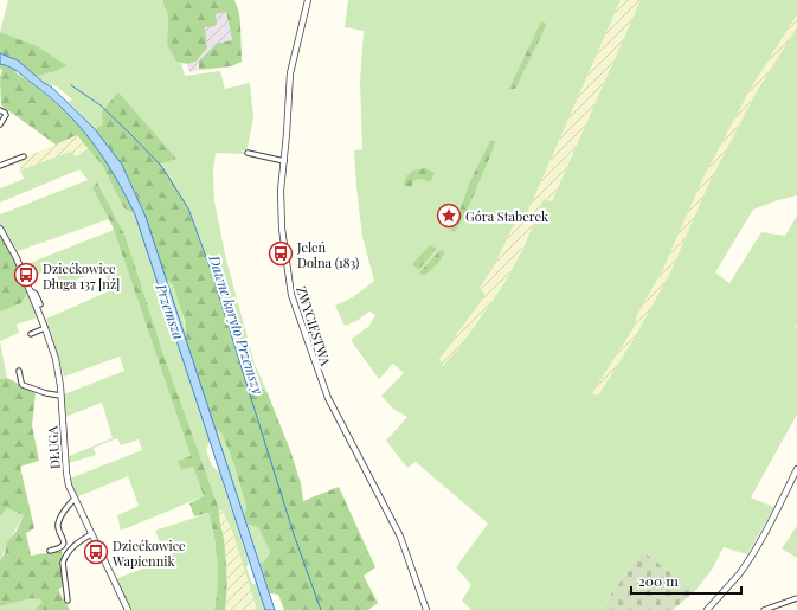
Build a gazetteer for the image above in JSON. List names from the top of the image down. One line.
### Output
{"streets":{"street":["ZWYCIĘSTWA","DŁUGA"]},"water":["Przemsza","Dawne koryto Przemszy"],"places":{"place":["Góra Staberek"],"bus stop":["Jeleń Dolna (183)","Dziećkowice Długa 137 [nż]","Dziećkowice Wapiennik"]},"scale_bar":"200 m"}
